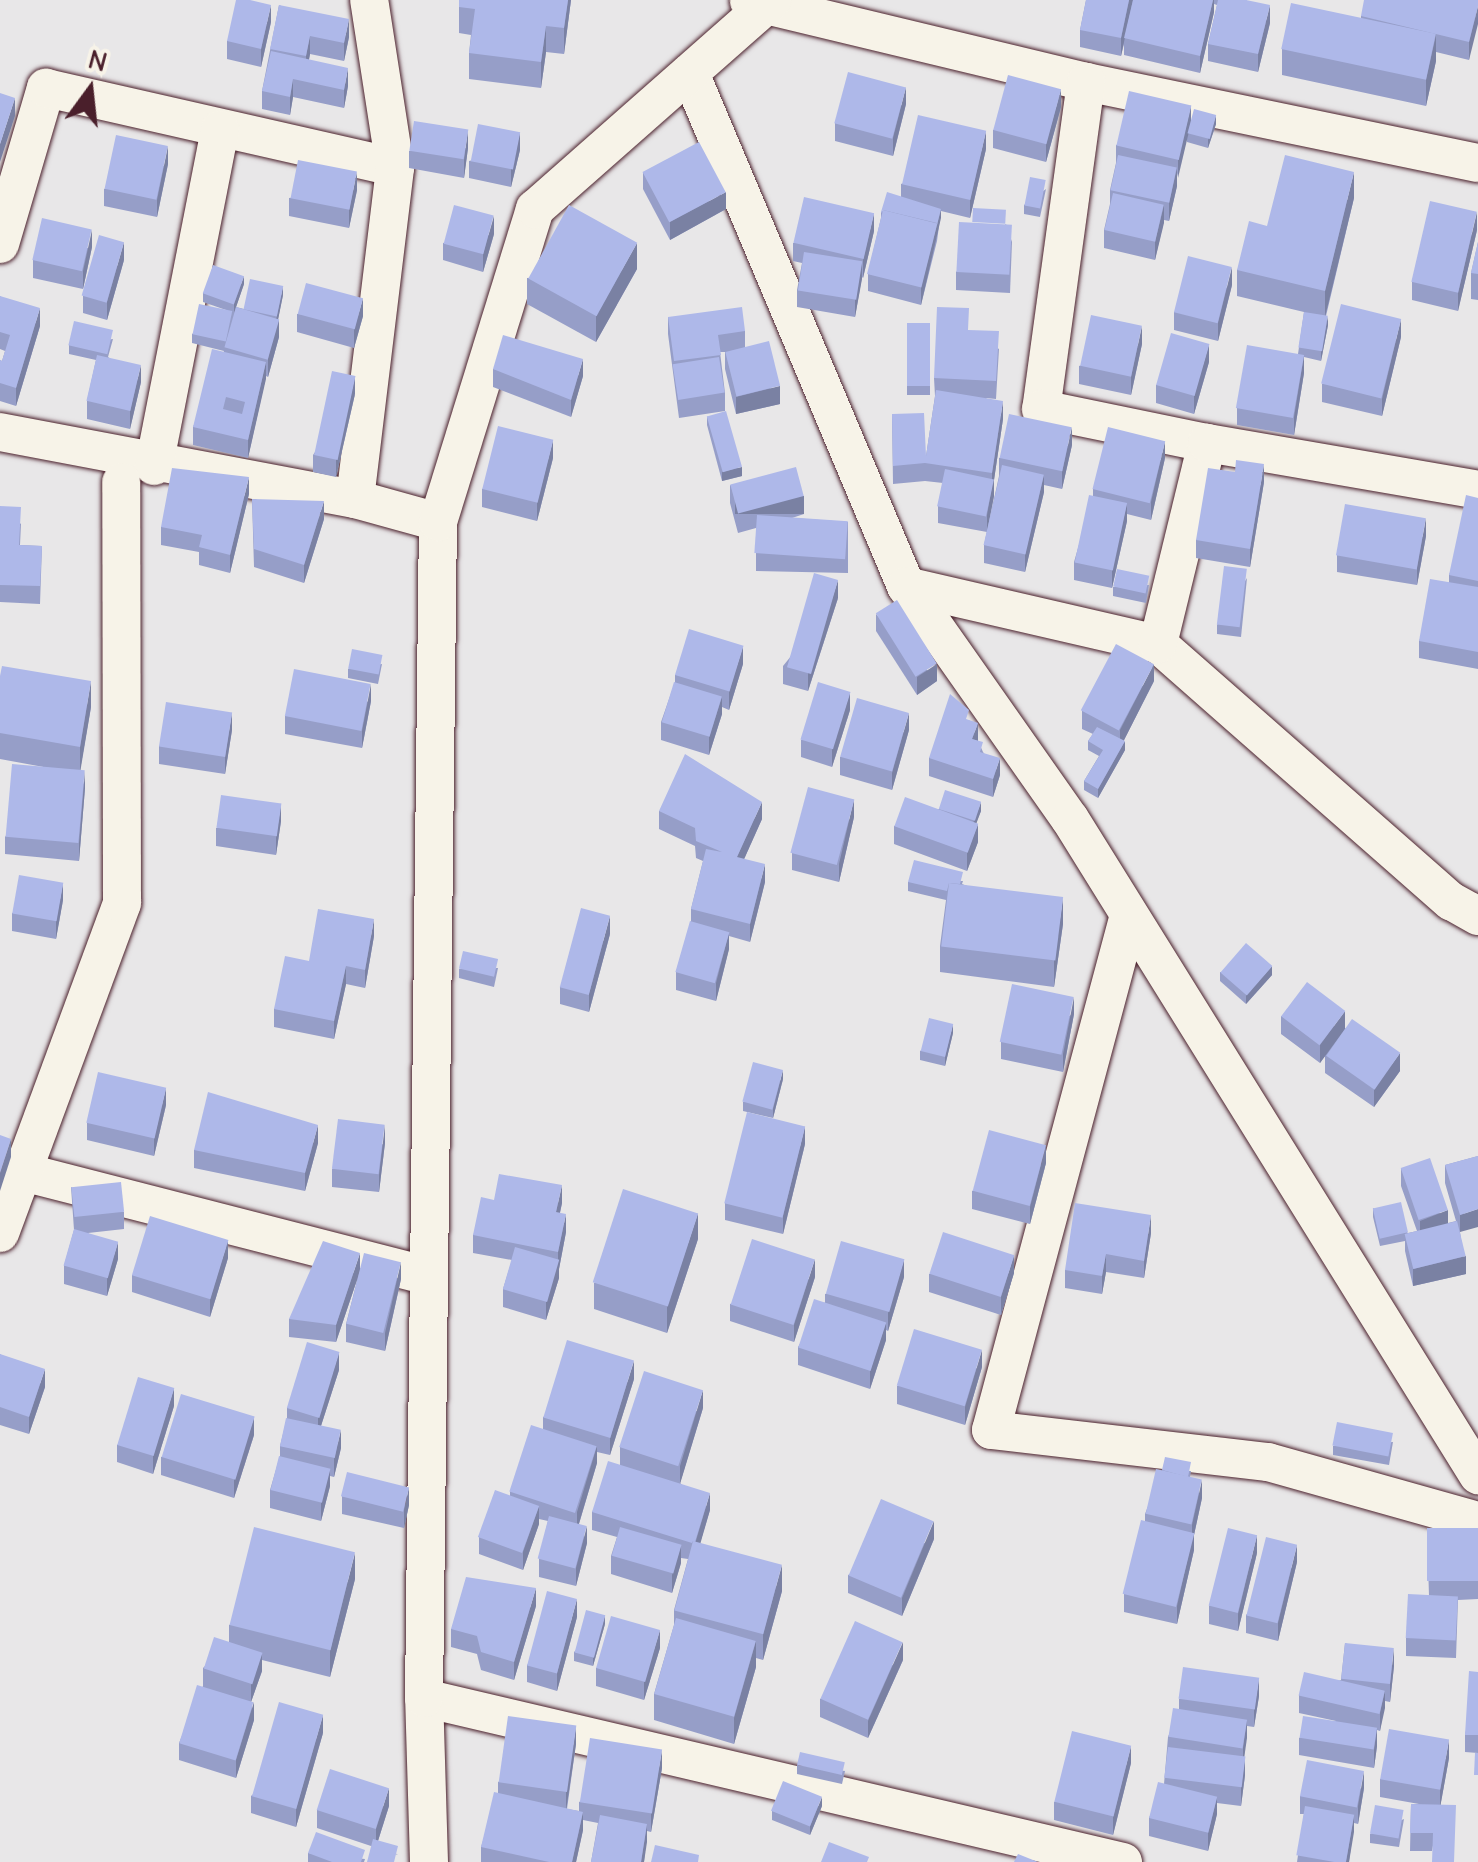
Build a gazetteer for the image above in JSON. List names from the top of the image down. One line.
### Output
{"north":"top"}
